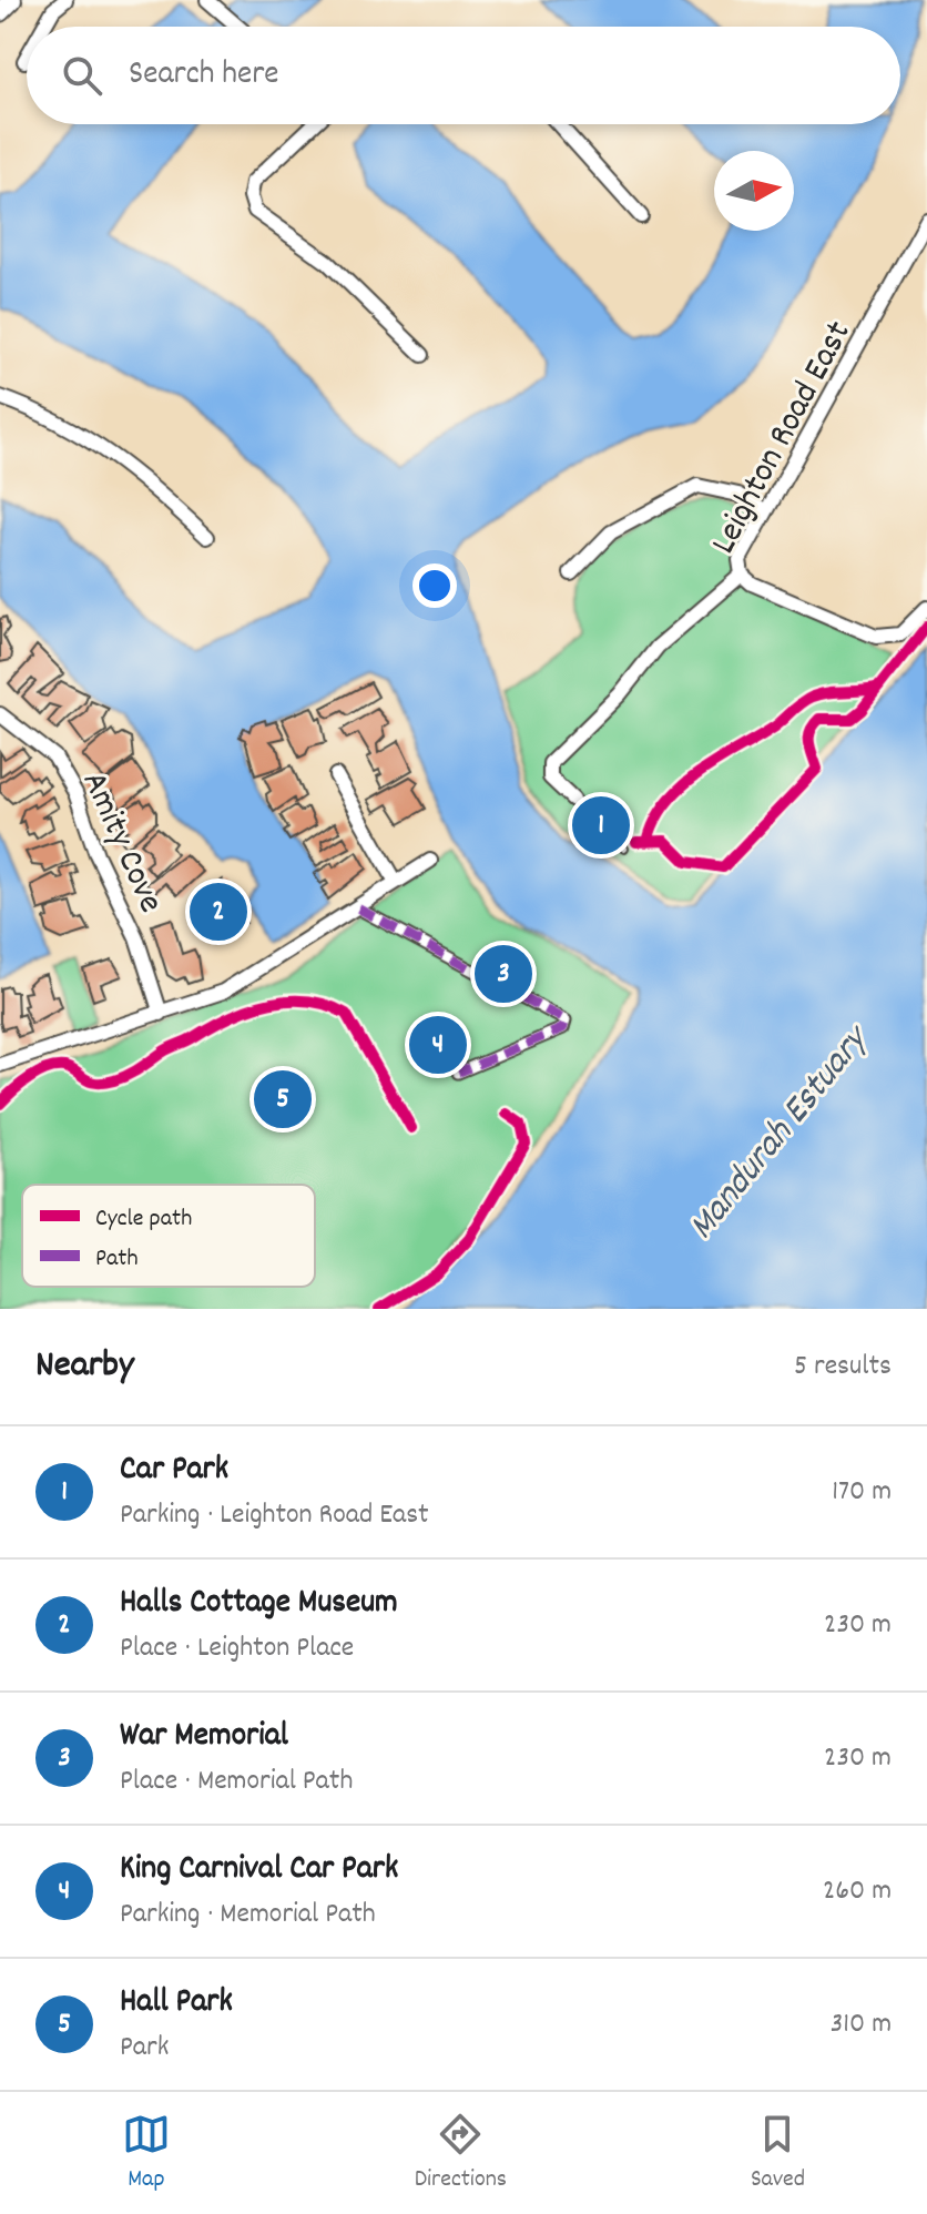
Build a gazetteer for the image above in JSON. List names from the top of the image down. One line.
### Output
{"streets":{"street":["Leighton Road East","Amity Cove"]},"water":["Mandurah Estuary"],"legend":["Cycle path","Path"],"north":"right","page":{"search":"Search here","pins":["1","2","3","4","5"],"heading":["Nearby","5 results"],"list":[{"mark":"1","name":"Car Park","note":"Parking · Leighton Road East","value":"170 m"},{"mark":"2","name":"Halls Cottage Museum","note":"Place · Leighton Place","value":"230 m"},{"mark":"3","name":"War Memorial","note":"Place · Memorial Path","value":"230 m"},{"mark":"4","name":"King Carnival Car Park","note":"Parking · Memorial Path","value":"260 m"},{"mark":"5","name":"Hall Park","note":"Park","value":"310 m"}],"nav":["Map","Directions","Saved"]}}
